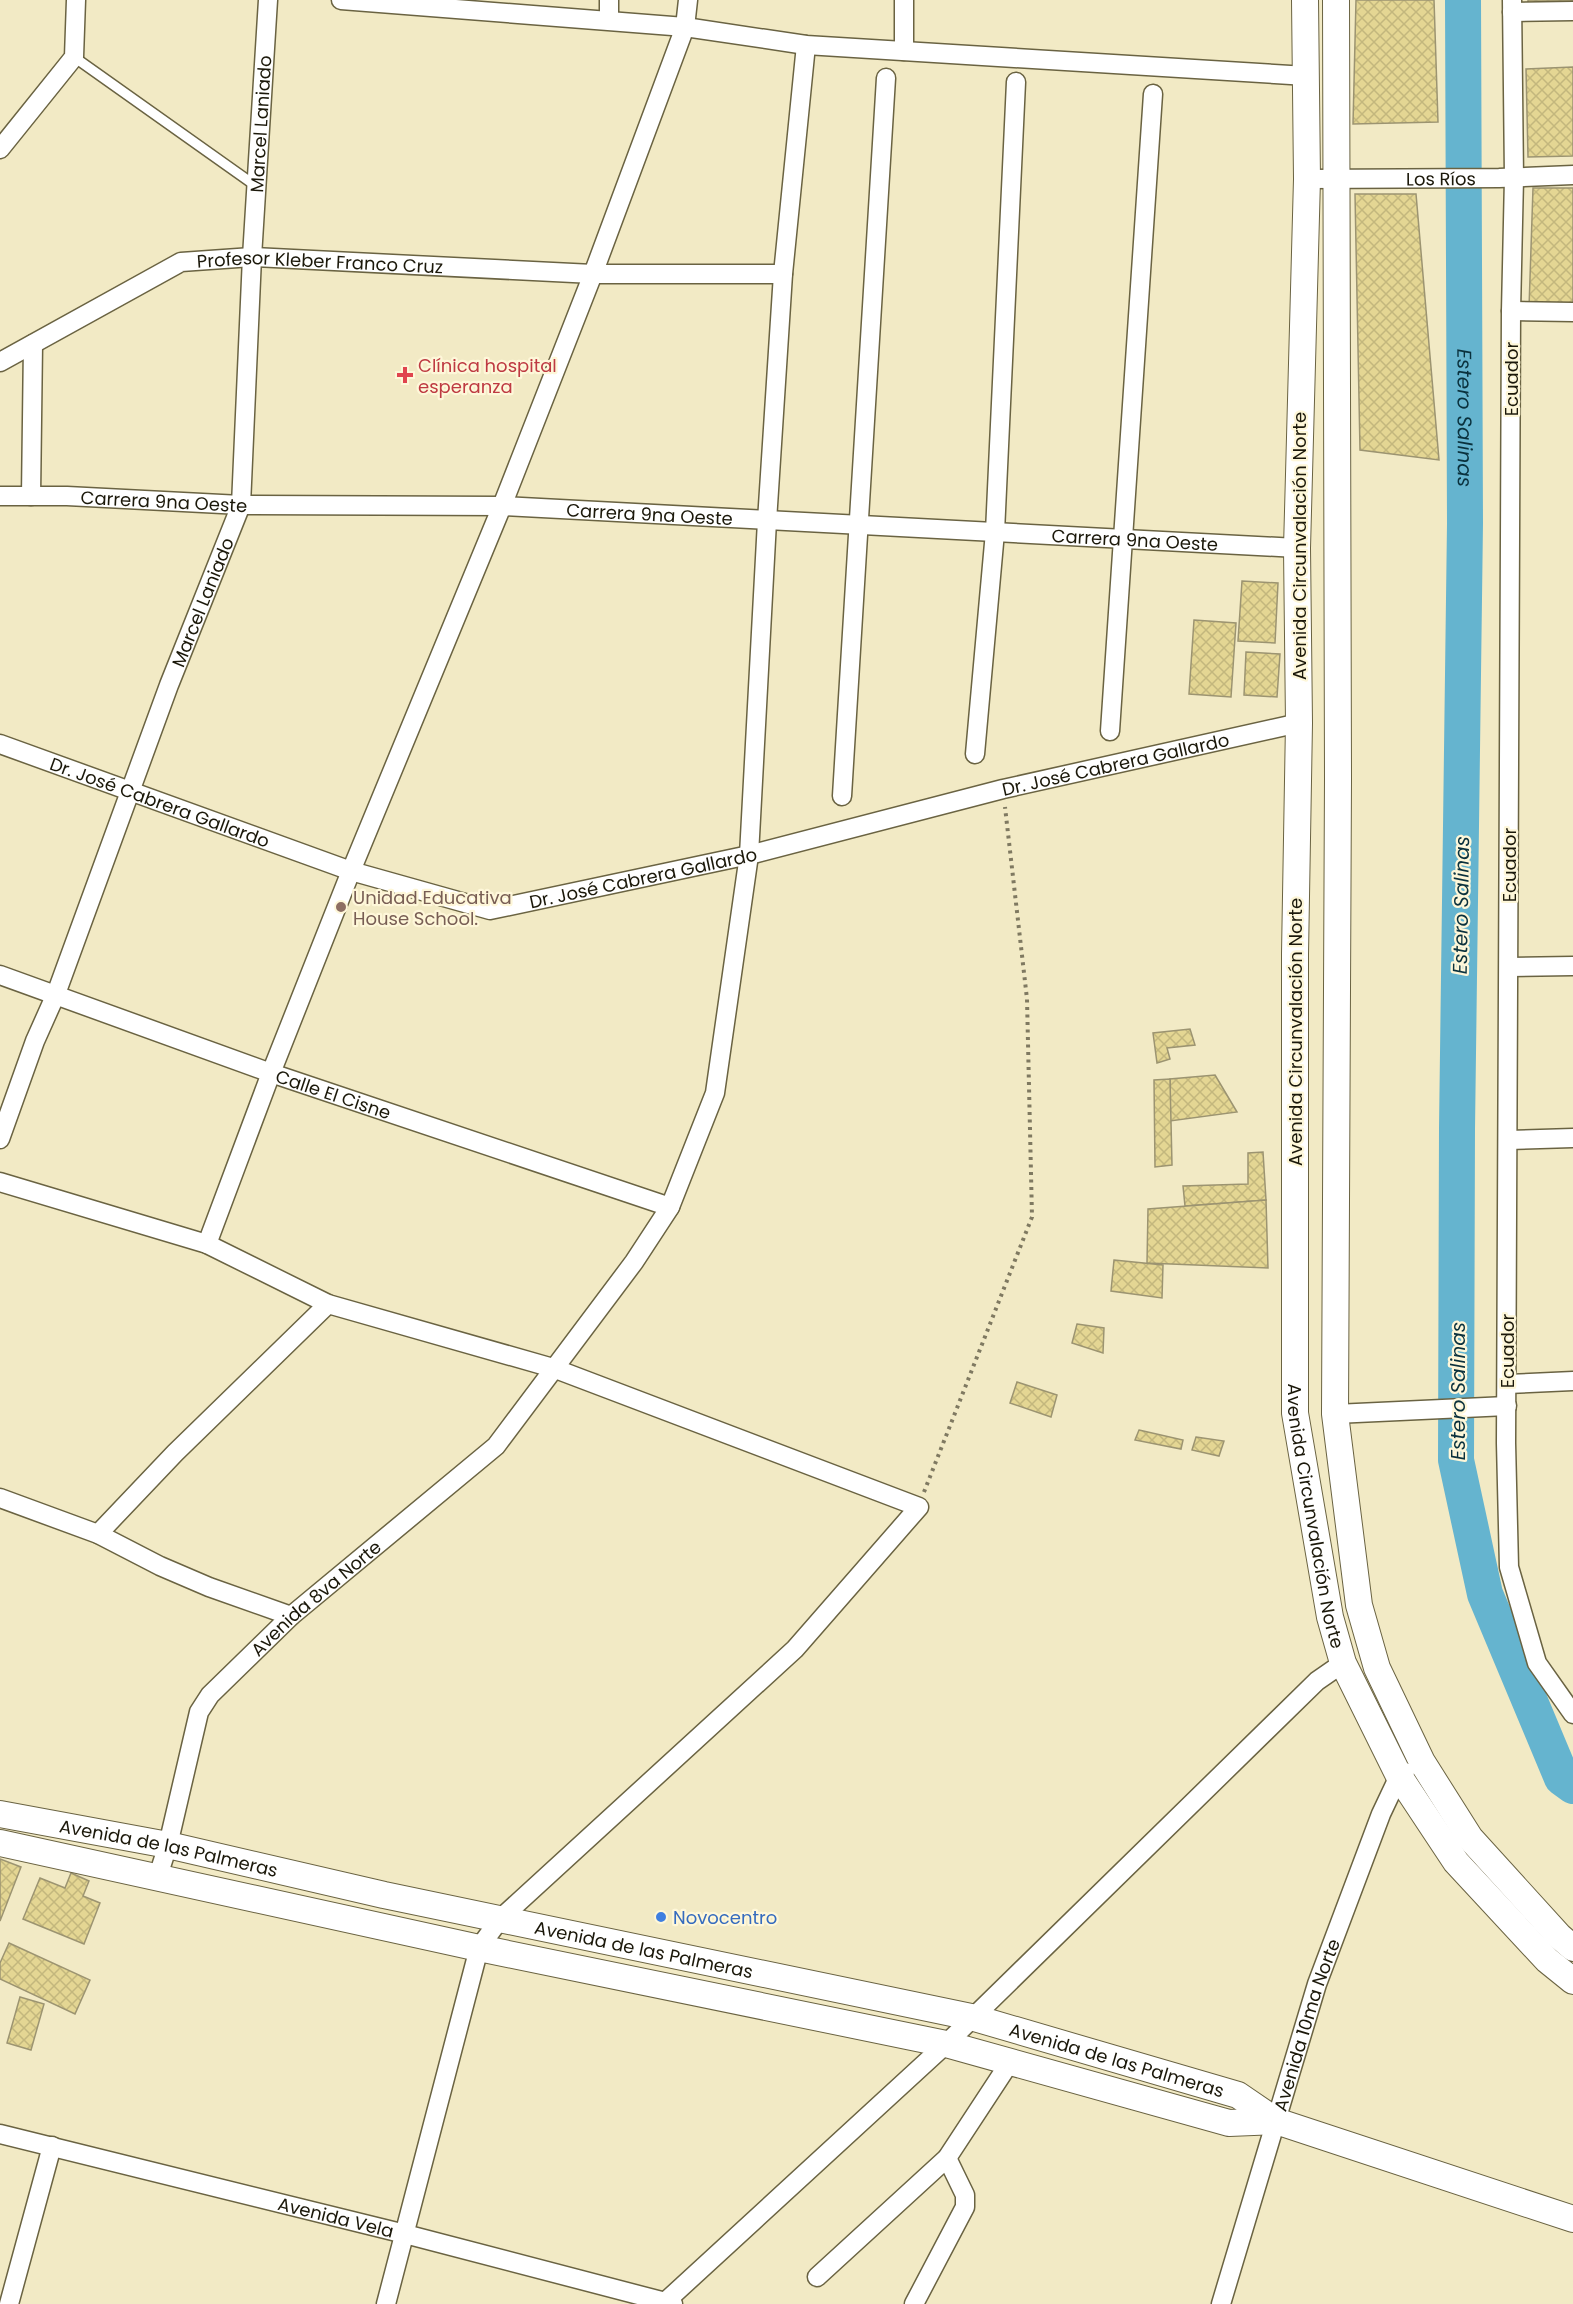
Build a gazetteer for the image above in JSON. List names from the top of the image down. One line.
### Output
{"streets":{"main road":["Avenida Circunvalación Norte","Avenida de las Palmeras"],"street":["Marcel Laniado","Los Ríos","Profesor Kleber Franco Cruz","Ecuador","Carrera 9na Oeste","Dr. José Cabrera Gallardo","Calle El Cisne","Avenida 8va Norte","Avenida 10ma Norte","Avenida Vela"]},"crossings":[["Marcel Laniado","Profesor Kleber Franco Cruz"],["Marcel Laniado","Carrera 9na Oeste"],["Marcel Laniado","Dr. José Cabrera Gallardo"],["Marcel Laniado","Calle El Cisne"],["Los Ríos","Ecuador"],["Los Ríos","Avenida Circunvalación Norte"],["Profesor Kleber Franco Cruz","Avenida 8va Norte"],["Carrera 9na Oeste","Avenida Circunvalación Norte"],["Carrera 9na Oeste","Avenida 8va Norte"],["Avenida Circunvalación Norte","Dr. José Cabrera Gallardo"],["Avenida Circunvalación Norte","Avenida 10ma Norte"],["Dr. José Cabrera Gallardo","Avenida 8va Norte"],["Calle El Cisne","Avenida 8va Norte"],["Avenida 8va Norte","Avenida de las Palmeras"],["Avenida de las Palmeras","Avenida 10ma Norte"]],"water":["Estero Salinas"],"places":{"health":["Clínica hospital esperanza"],"other":["Unidad Educativa House School.","Novocentro"]}}
